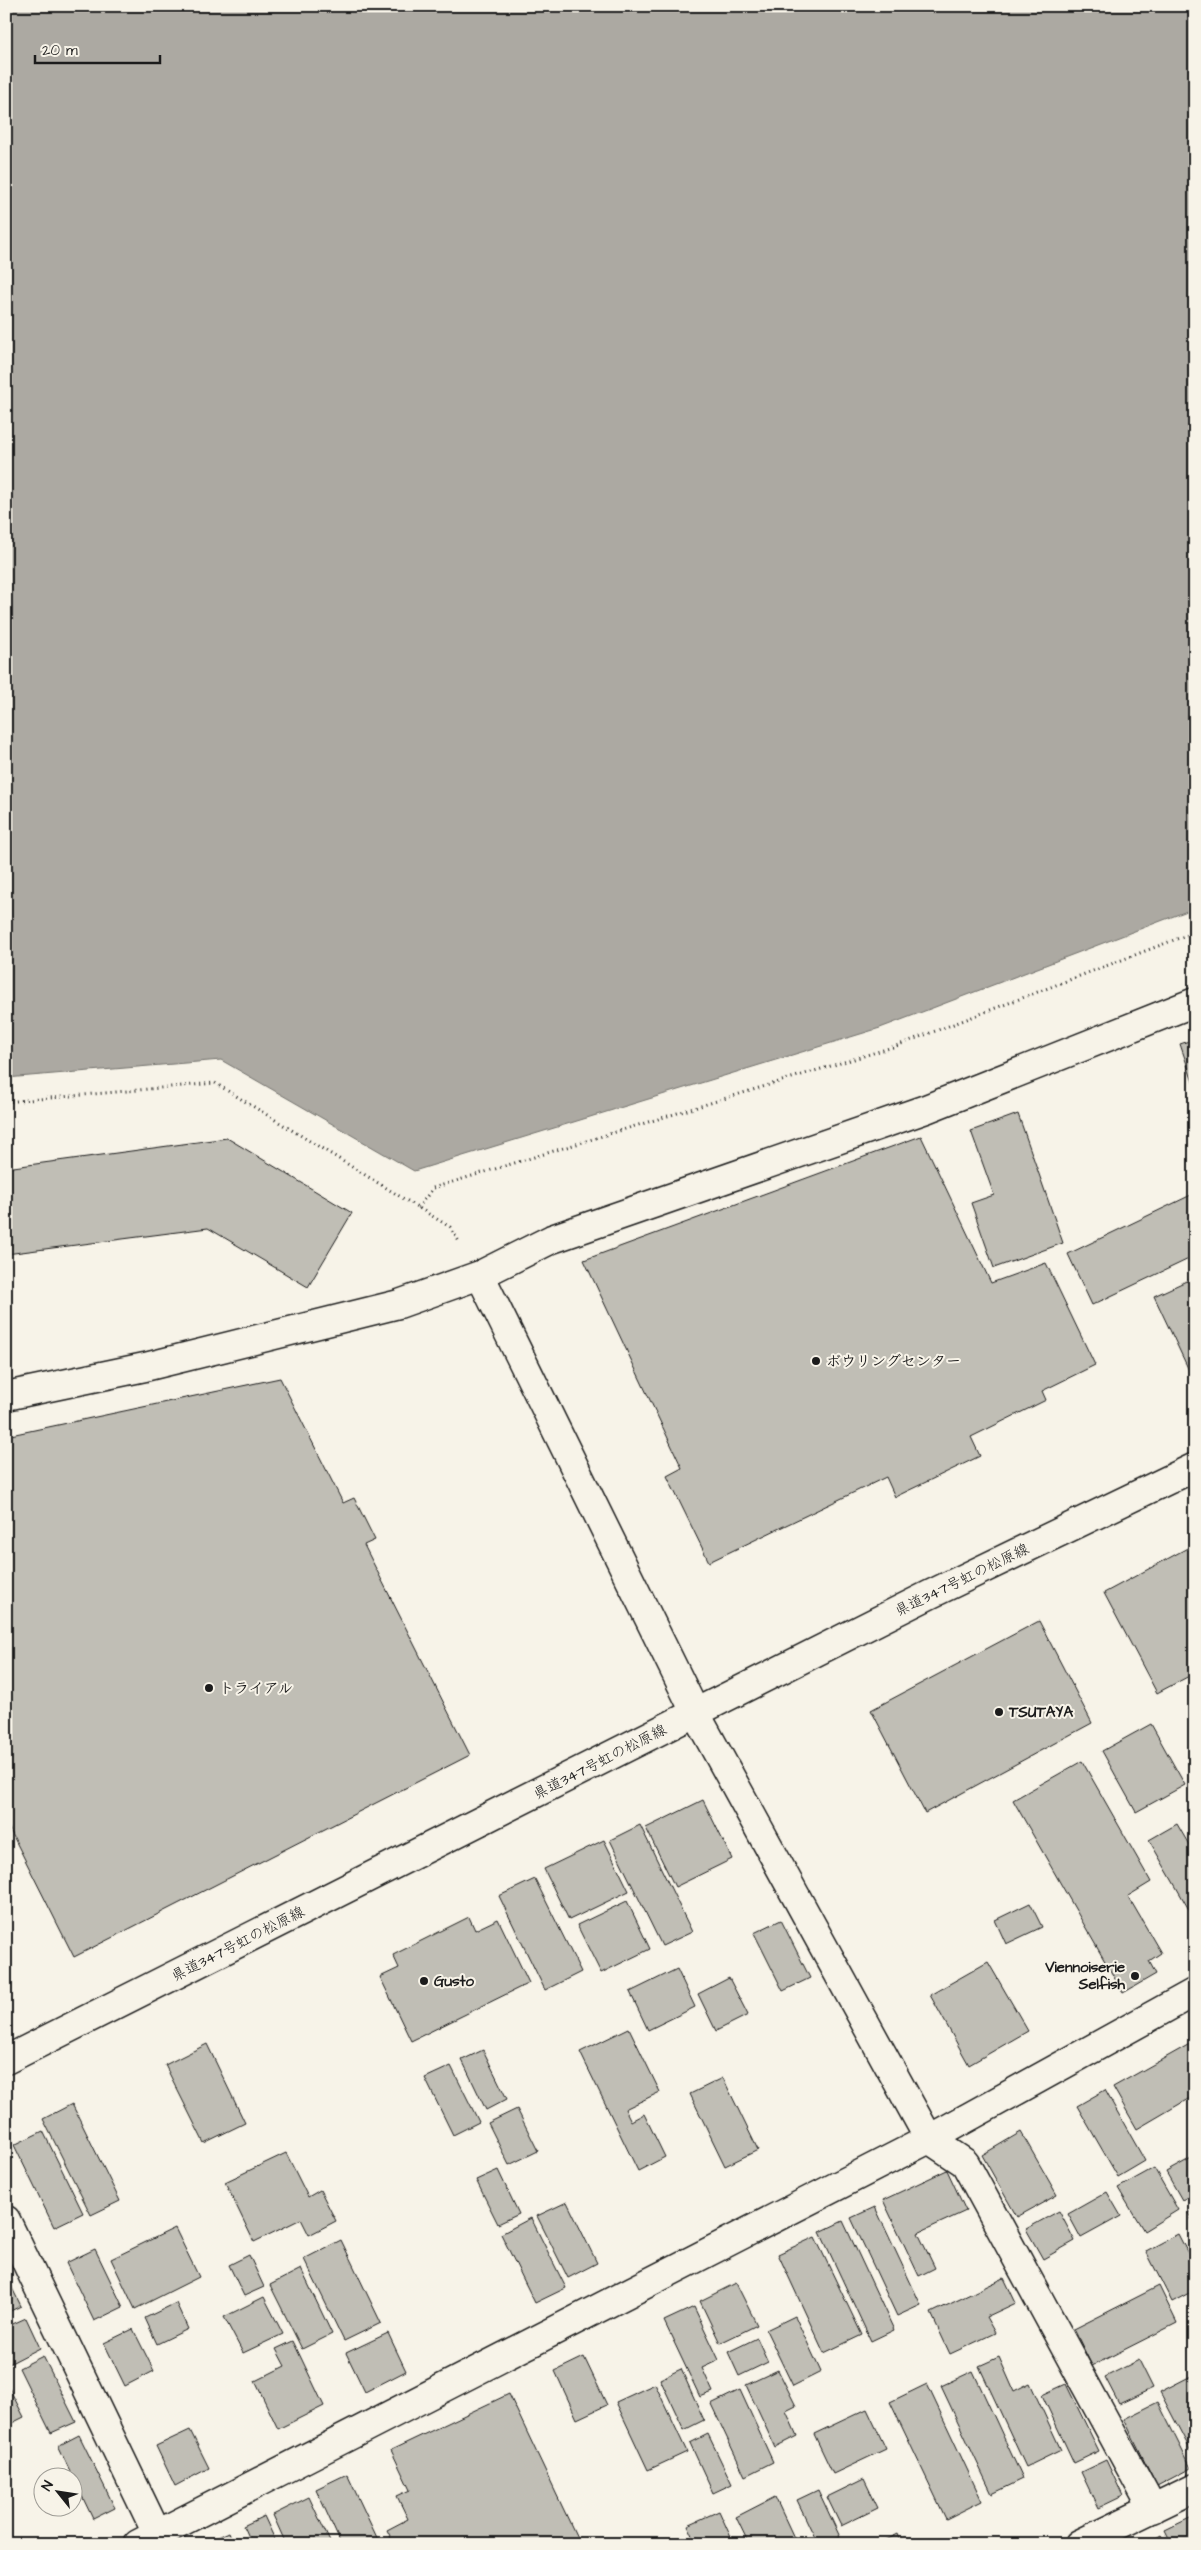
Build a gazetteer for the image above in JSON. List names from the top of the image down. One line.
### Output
{"streets":{"street":["県道347号虹の松原線"]},"places":["ボウリングセンター","トライアル","TSUTAYA","Viennoiserie Selfish","Gusto"],"scale_bar":"20 m","north":"top left"}
